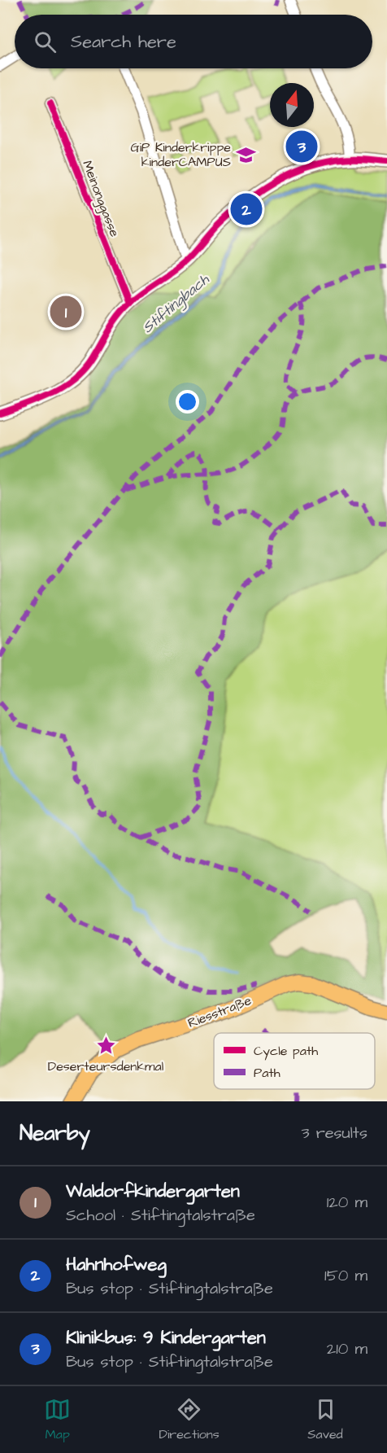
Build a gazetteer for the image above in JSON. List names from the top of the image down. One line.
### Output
{"streets":{"main road":["Riesstraße"],"street":["Meinonggasse"]},"water":["Stiftingbach"],"places":{"school or university":["GiP Kinderkrippe kinderCAMPUS"],"place":["Deserteursdenkmal"]},"legend":["Cycle path","Path"],"north":"top","page":{"search":"Search here","pins":["3","2","1"],"heading":["Nearby","3 results"],"list":[{"mark":"1","name":"Waldorfkindergarten","note":"School · Stiftingtalstraße","value":"120 m"},{"mark":"2","name":"Hahnhofweg","note":"Bus stop · Stiftingtalstraße","value":"150 m"},{"mark":"3","name":"Klinikbus: 9 Kindergarten","note":"Bus stop · Stiftingtalstraße","value":"210 m"}],"nav":["Map","Directions","Saved"]}}
